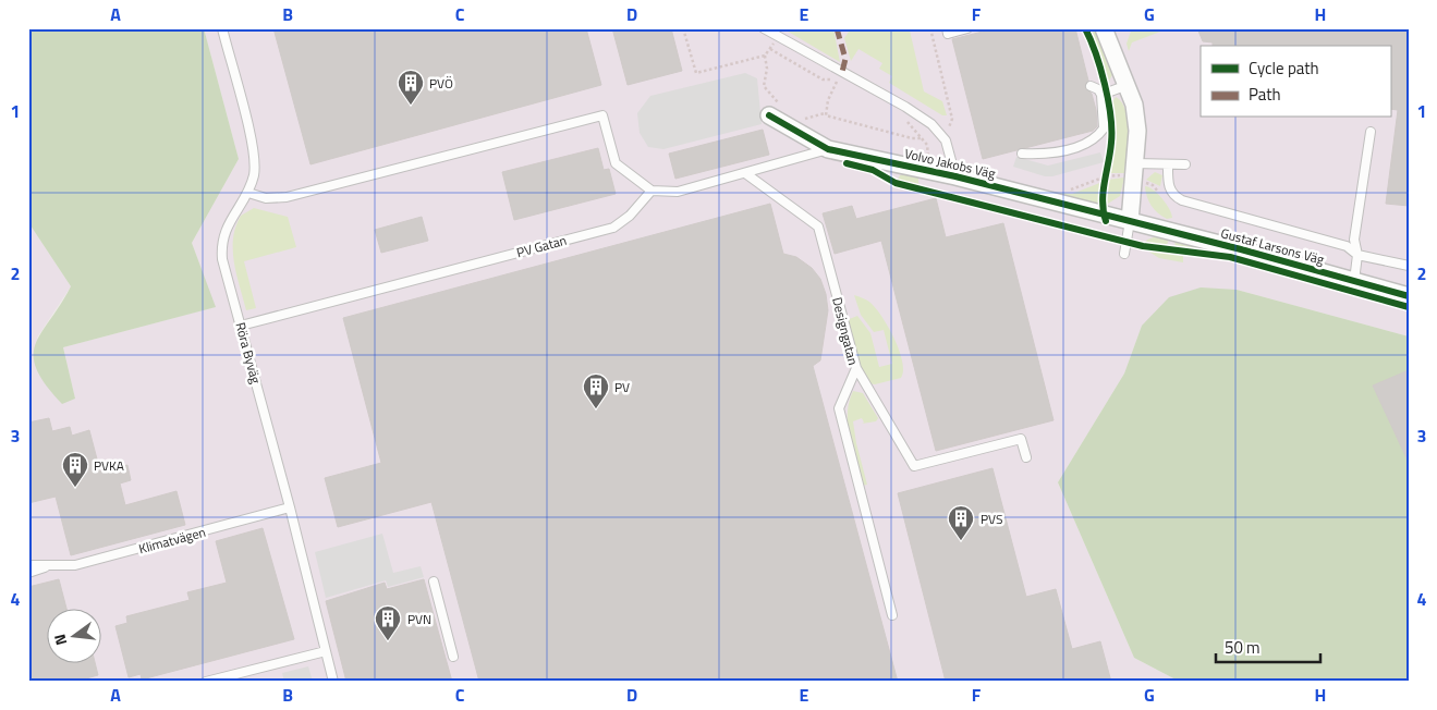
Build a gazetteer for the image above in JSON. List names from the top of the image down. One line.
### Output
{"streets":{"street":["Volvo Jakobs Väg","Gustaf Larsons Väg"],"lane":["PV Gatan","Designgatan","Röra Byväg","Klimatvägen"]},"crossings":[["Volvo Jakobs Väg","Gustaf Larsons Väg"],["PV Gatan","Röra Byväg"],["Röra Byväg","Klimatvägen"]],"places":{"building":["PVÖ","PV","PVKA","PVS","PVN"]},"legend":["Cycle path","Path"],"scale_bar":"50 m","north":"left","grid":{"columns":["A","B","C","D","E","F","G","H"],"rows":["1","2","3","4"]}}
